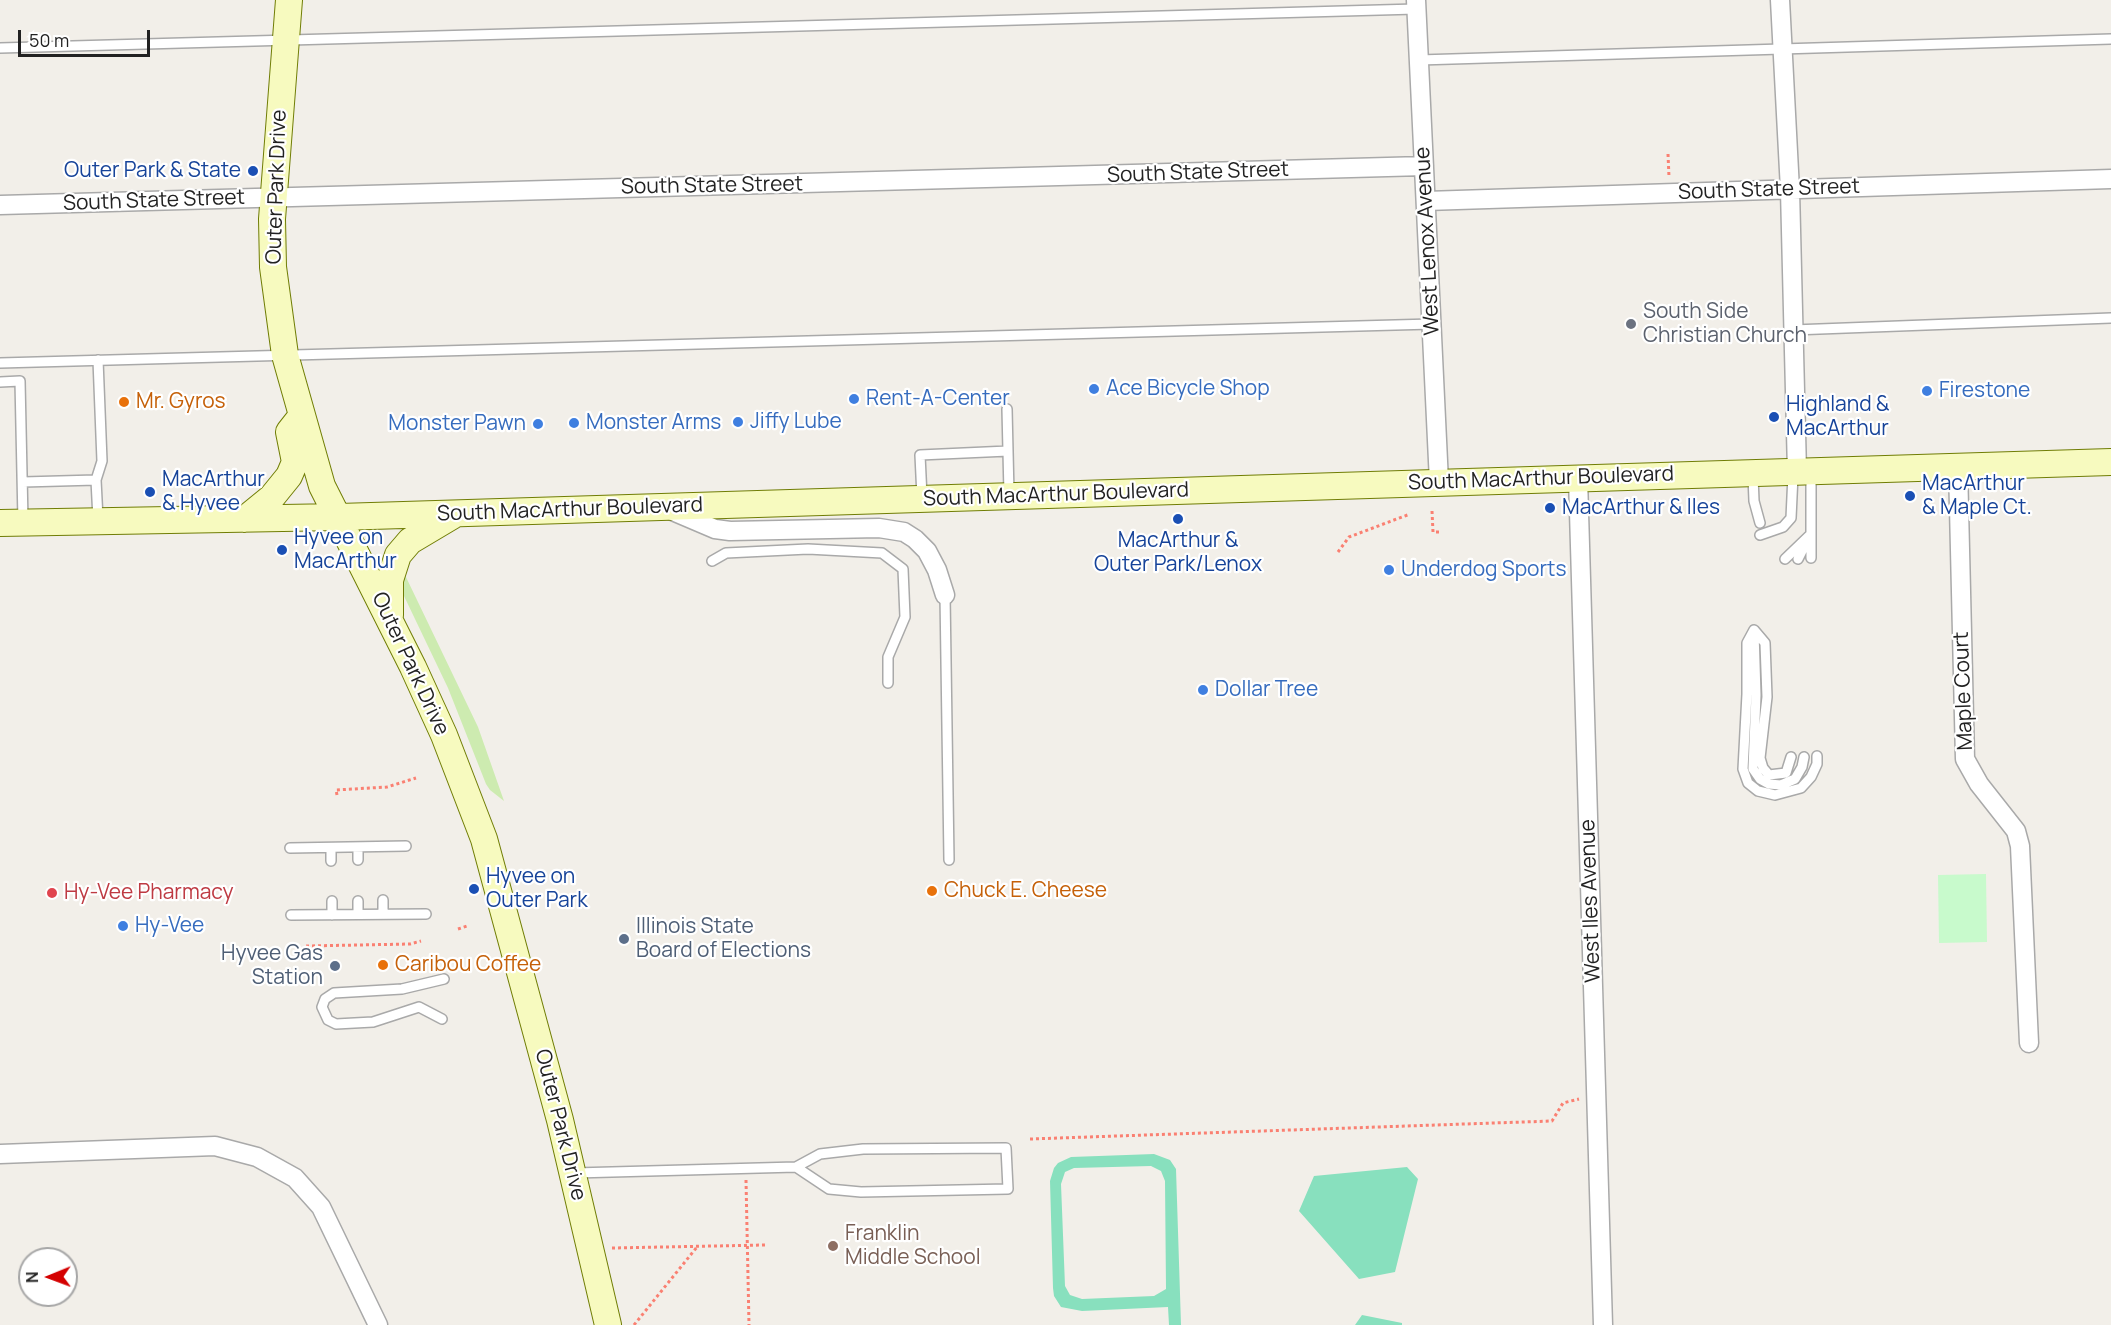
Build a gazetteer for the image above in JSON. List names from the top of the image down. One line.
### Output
{"streets":{"main road":["Outer Park Drive","South MacArthur Boulevard"],"street":["South State Street","West Lenox Avenue","Maple Court","West Iles Avenue"]},"crossings":[["South State Street","Outer Park Drive"],["South State Street","West Lenox Avenue"],["Outer Park Drive","South MacArthur Boulevard"],["West Lenox Avenue","South MacArthur Boulevard"],["South MacArthur Boulevard","Maple Court"],["South MacArthur Boulevard","West Iles Avenue"]],"places":["Outer Park & State","South Side Christian Church","Ace Bicycle Shop","Firestone","Rent-A-Center","Mr. Gyros","Highland & MacArthur","Jiffy Lube","Monster Arms","Monster Pawn","MacArthur & Hyvee","MacArthur & Maple Ct.","MacArthur & Iles","MacArthur & Outer Park/Lenox","Hyvee on MacArthur","Underdog Sports","Dollar Tree","Hyvee on Outer Park","Chuck E. Cheese","Hy-Vee Pharmacy","Hy-Vee","Illinois State Board of Elections","Caribou Coffee","Hyvee Gas Station","Franklin Middle School"],"scale_bar":"50 m","north":"left"}
